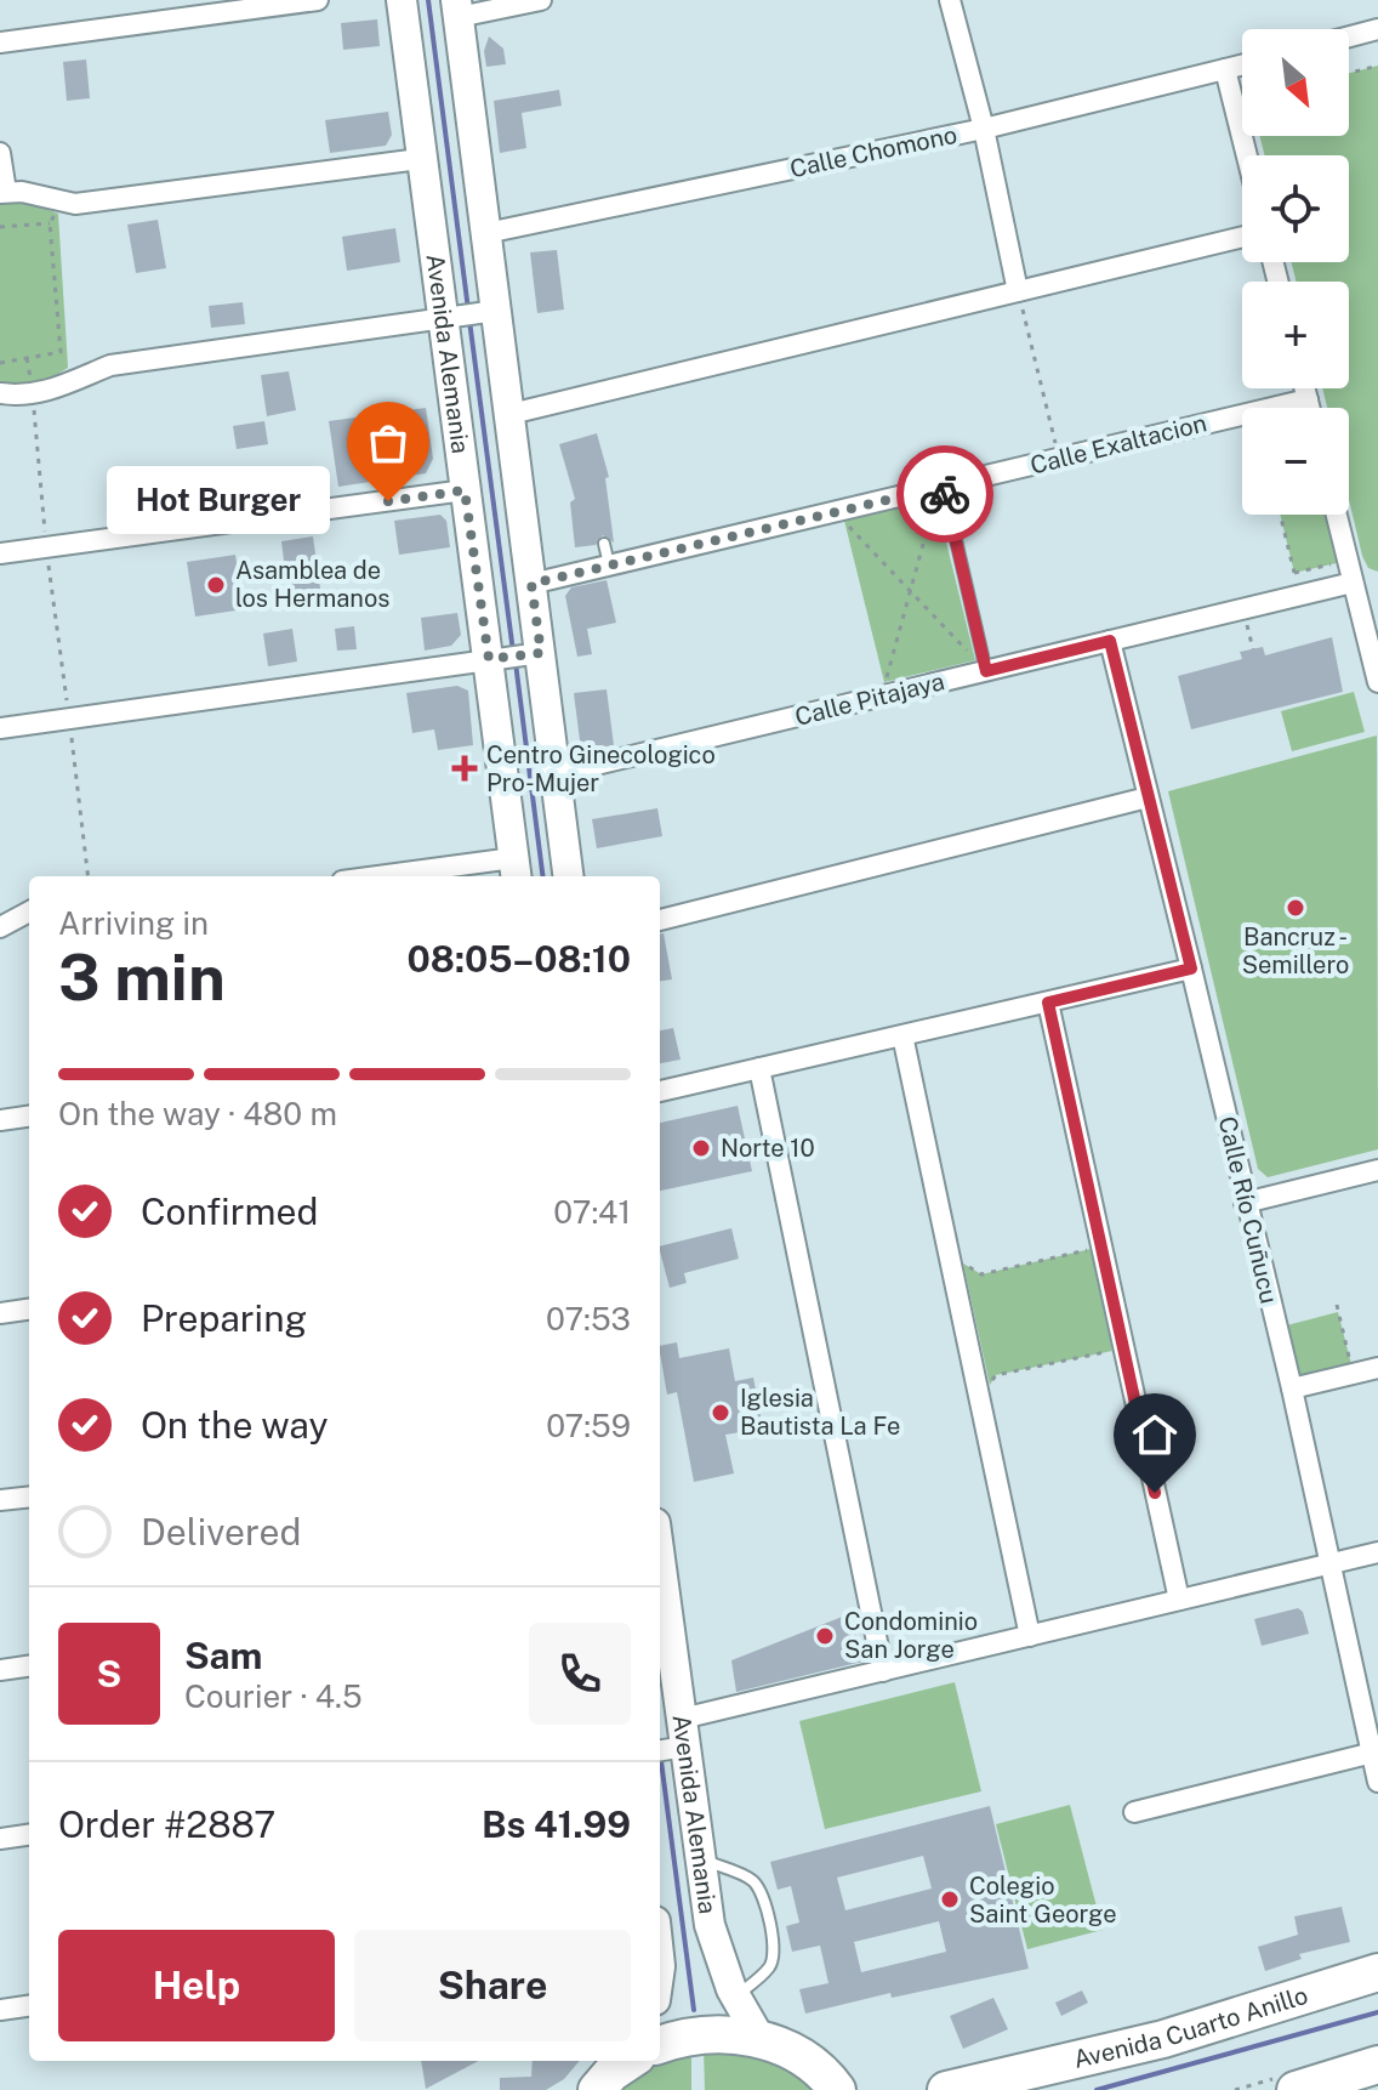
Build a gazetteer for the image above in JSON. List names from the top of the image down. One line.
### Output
{"streets":{"highway":["Avenida Cuarto Anillo"],"main road":["Avenida Alemania"],"street":["Calle Chomono","Calle Exaltacion","Calle Pitajaya","Calle Río Cuñucu"]},"crossings":[["Calle Pitajaya","Calle Río Cuñucu"]],"places":{"other":["Hot Burger","Asamblea de los Hermanos","Bancruz - Semillero","Norte 10","Iglesia Bautista La Fe","Condominio San Jorge","Colegio Saint George"],"health":["Centro Ginecologico Pro-Mujer"]},"north":"bottom right","page":{"map_buttons":["+","−"],"bubble":"Hot Burger","heading":["3 min","Arriving in","08:05–08:10"],"panel":["Sam","Courier · 4.5","Order #2887","Bs 41.99"],"bar":"On the way · 480 m","list":[["Confirmed","07:41"],["Preparing","07:53"],["On the way","07:59"],"Delivered"],"round":"S","buttons":["Help","Share"]}}
